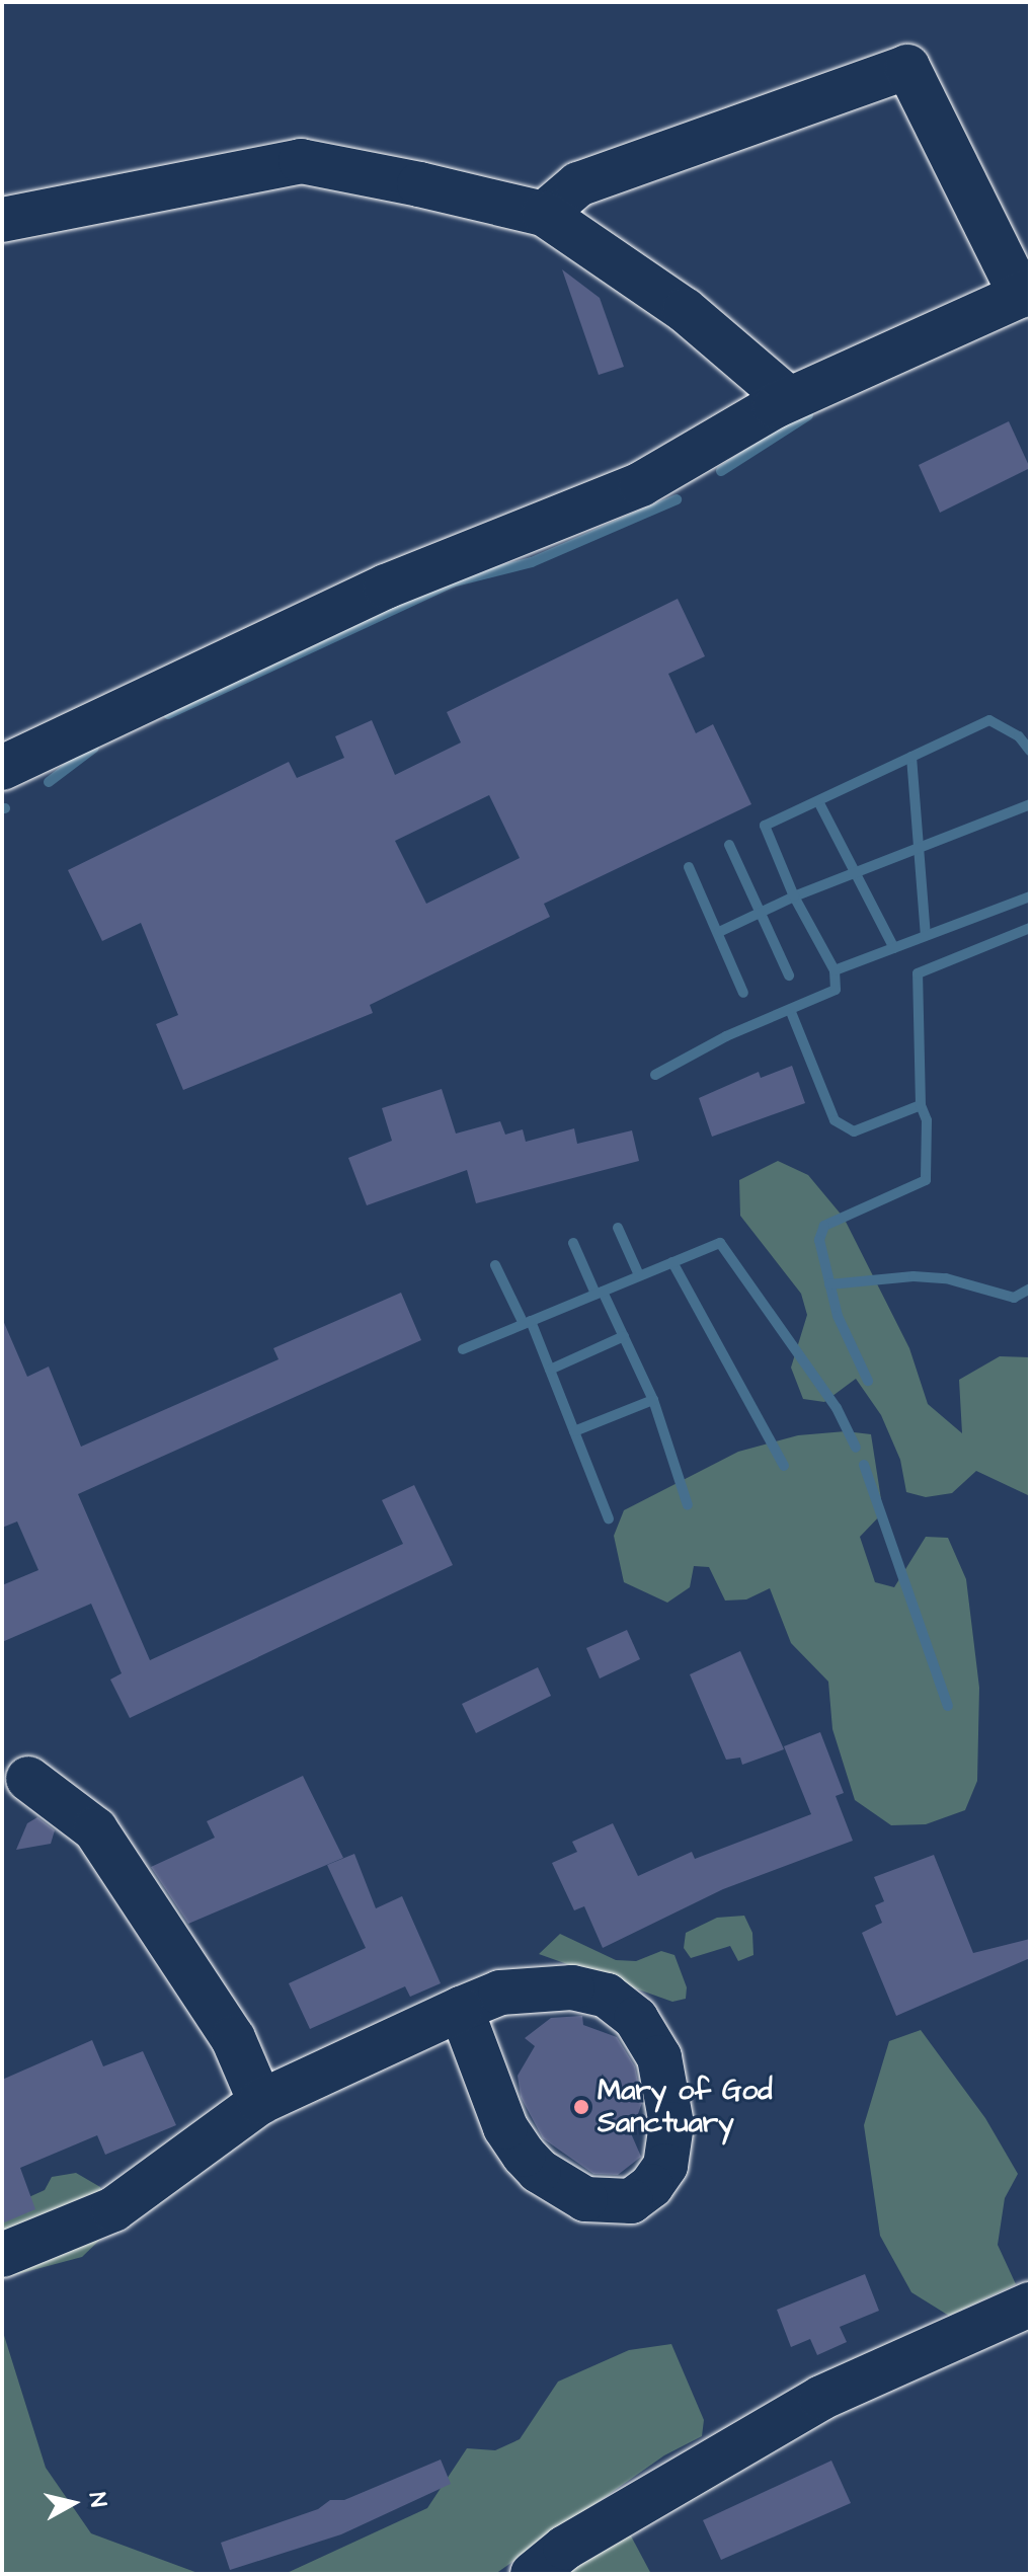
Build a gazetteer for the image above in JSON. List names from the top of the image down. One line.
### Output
{"places":["Mary of God Sanctuary"],"north":"right"}
